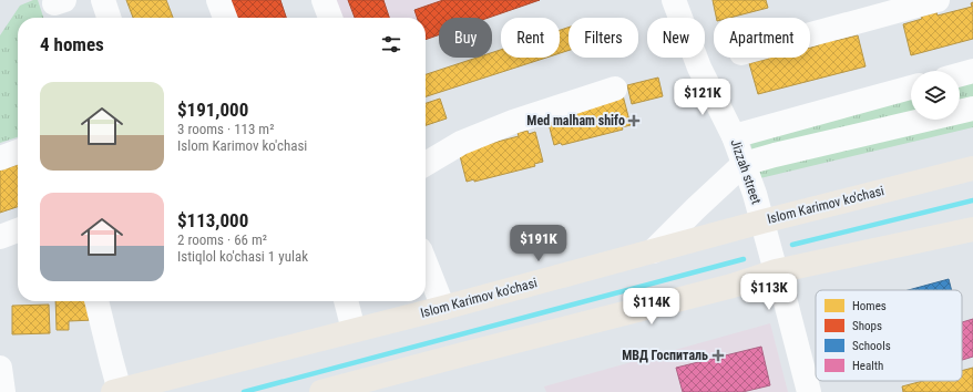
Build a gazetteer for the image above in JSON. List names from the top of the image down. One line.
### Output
{"streets":{"main road":["Islom Karimov ko'chasi"],"street":["Jizzah street"]},"crossings":[["Jizzah street","Islom Karimov ko'chasi"]],"places":{"health":["Med malham shifo","МВД Госпиталь"]},"legend":["Homes","Shops","Schools","Health"],"page":{"chip":["Buy","Rent","Filters","New","Apartment"],"heading":"4 homes","list":[{"name":"$191,000","note":"3 rooms · 113 m² · Islom Karimov ko'chasi"},{"name":"$113,000","note":"2 rooms · 66 m² · Istiqlol ko'chasi 1 yulak"}],"price":["$121K","$191K","$113K","$114K"]}}
